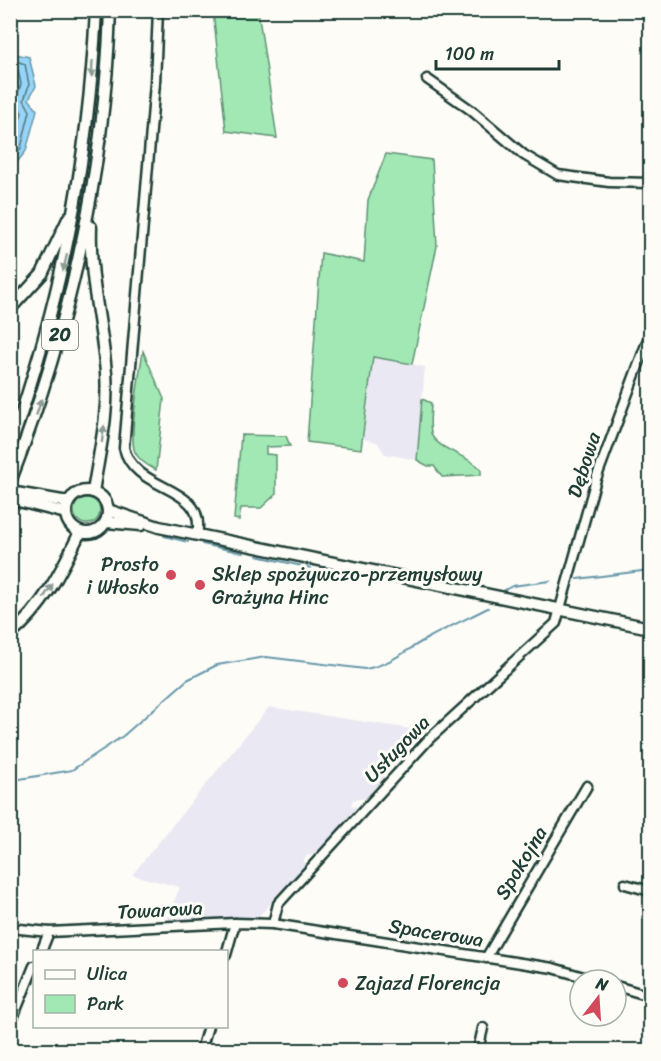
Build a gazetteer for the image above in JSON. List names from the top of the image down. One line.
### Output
{"streets":{"main road":["20"],"street":["Dębowa","Usługowa","Spokojna","Towarowa","Spacerowa"]},"crossings":[["Dębowa","Usługowa"],["Usługowa","Towarowa"],["Usługowa","Spacerowa"],["Spokojna","Spacerowa"],["Towarowa","Spacerowa"]],"places":["Prosto i Włosko","Sklep spożywczo-przemysłowy Grażyna Hinc","Zajazd Florencja"],"legend":["Ulica","Park"],"scale_bar":"100 m","north":"top"}
